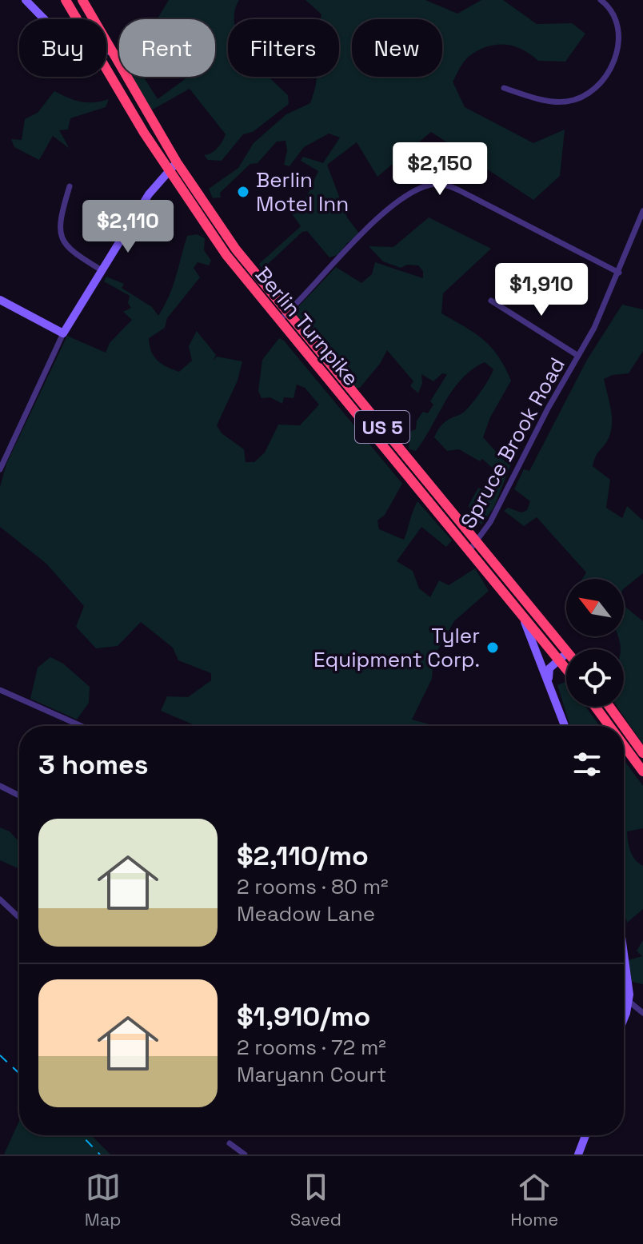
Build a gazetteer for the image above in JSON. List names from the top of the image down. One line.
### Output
{"streets":{"highway":["Berlin Turnpike","US 5"],"street":["Spruce Brook Road"]},"crossings":[["Berlin Turnpike","Spruce Brook Road"]],"places":["Berlin Motel Inn","Tyler Equipment Corp."],"north":"top left","page":{"chip":["Buy","Rent","Filters","New"],"price":["$2,150","$2,110","$1,910"],"heading":"3 homes","list":[{"name":"$2,110/mo","note":"2 rooms · 80 m² · Meadow Lane"},{"name":"$1,910/mo","note":"2 rooms · 72 m² · Maryann Court"}],"tabs":["Map","Saved","Home"]}}
